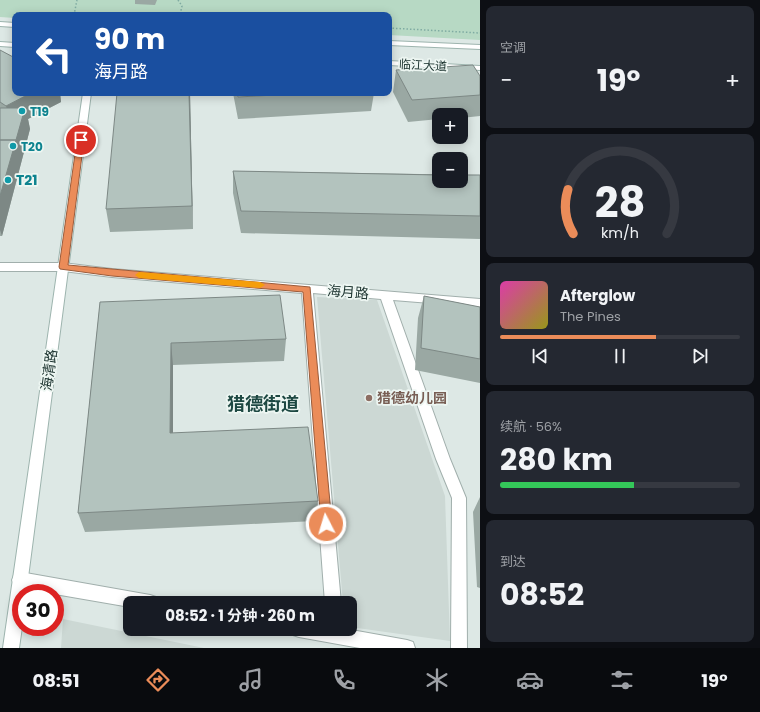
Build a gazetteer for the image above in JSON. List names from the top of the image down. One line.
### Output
{"streets":{"street":["临江大道","海月路","海清路"]},"crossings":[["海月路","海清路"]],"districts":["猎德街道"],"places":["T19","T20","T21","猎德幼儿园"],"page":{"tile":["空调",["续航 · 56%","280 km"],["到达","08:52"]],"turn":["90 m","海月路"],"heat":["−","19°","+"],"map_buttons":["+","−"],"song":["Afterglow","The Pines"],"limit":"30","trip":"08:52 · 1 分钟 · 260 m","tabs":["08:51","19°"],"gauge":["28","km/h"]}}
